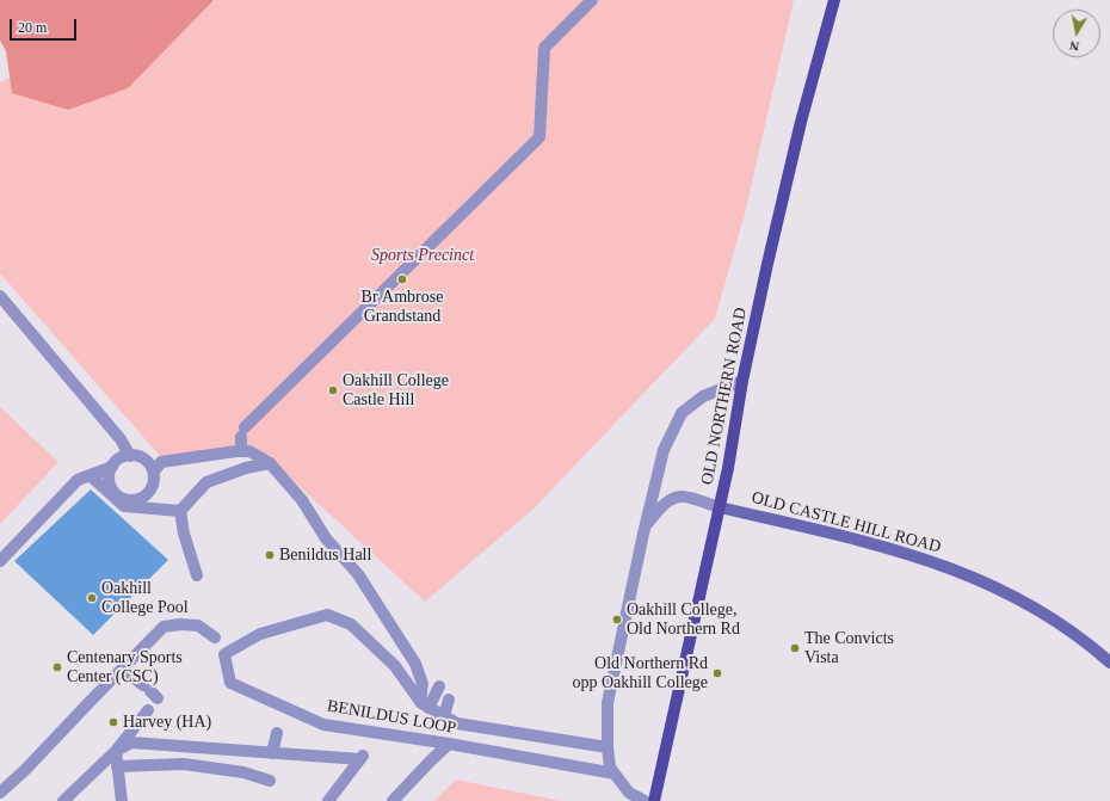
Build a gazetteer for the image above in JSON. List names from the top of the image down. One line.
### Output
{"streets":{"main road":["OLD NORTHERN ROAD"],"street":["OLD CASTLE HILL ROAD","BENILDUS LOOP"]},"crossings":[["OLD NORTHERN ROAD","OLD CASTLE HILL ROAD"]],"parks":["Sports Precinct"],"places":["Br Ambrose Grandstand","Oakhill College Castle Hill","Benildus Hall","Oakhill College Pool","Oakhill College, Old Northern Rd","The Convicts Vista","Centenary Sports Center (CSC)","Old Northern Rd opp Oakhill College","Harvey (HA)"],"scale_bar":"20 m","north":"bottom"}
